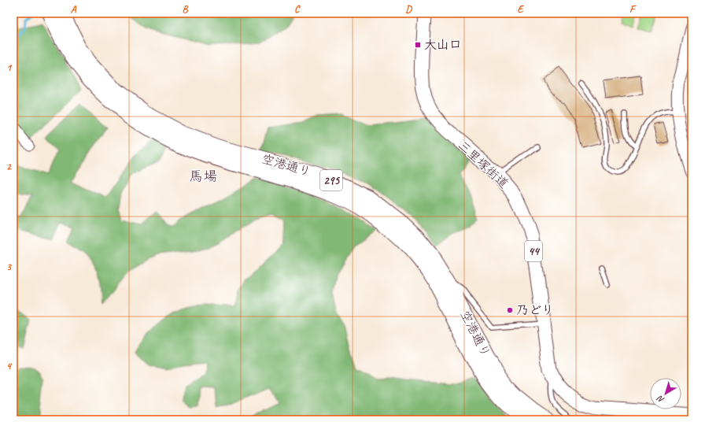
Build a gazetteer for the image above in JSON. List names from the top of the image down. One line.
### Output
{"streets":{"highway":["空港通り","295"],"main road":["三里塚街道","44"]},"districts":["馬場"],"places":{"transit":["大山口"],"other":["乃どり"]},"north":"bottom left","grid":{"columns":["A","B","C","D","E","F"],"rows":["1","2","3","4"]}}
